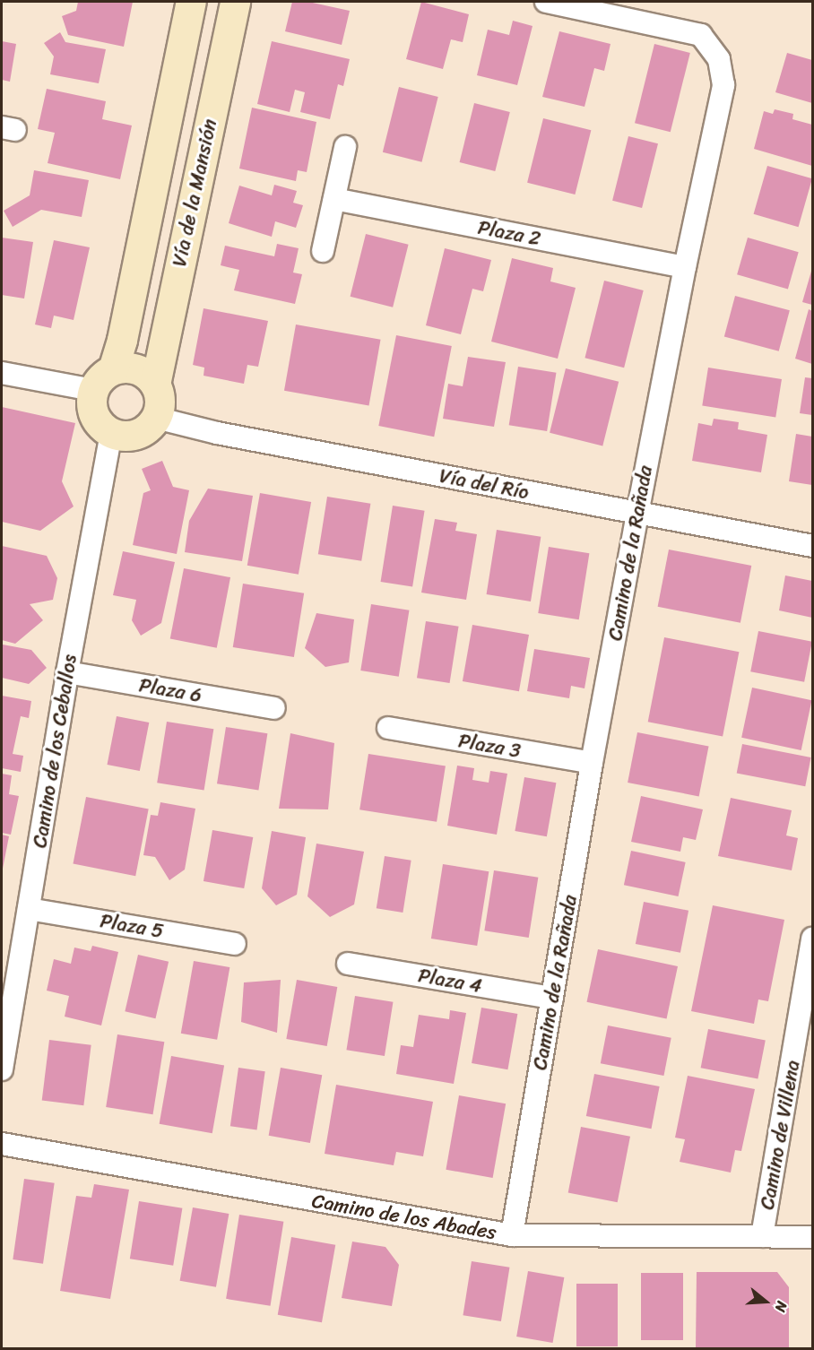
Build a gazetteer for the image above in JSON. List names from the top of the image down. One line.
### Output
{"streets":{"street":["Vía de la Mansión","Plaza 2","Vía del Río","Camino de la Rañada","Plaza 6","Plaza 3","Camino de los Ceballos","Plaza 5","Plaza 4","Camino de Villena","Camino de los Abades"]},"crossings":[["Vía de la Mansión","Vía del Río"],["Vía de la Mansión","Camino de los Ceballos"],["Plaza 2","Camino de la Rañada"],["Vía del Río","Camino de la Rañada"],["Vía del Río","Camino de los Ceballos"],["Camino de la Rañada","Plaza 3"],["Camino de la Rañada","Plaza 4"],["Camino de la Rañada","Camino de los Abades"],["Plaza 6","Camino de los Ceballos"],["Camino de los Ceballos","Plaza 5"],["Camino de Villena","Camino de los Abades"]],"north":"right"}
